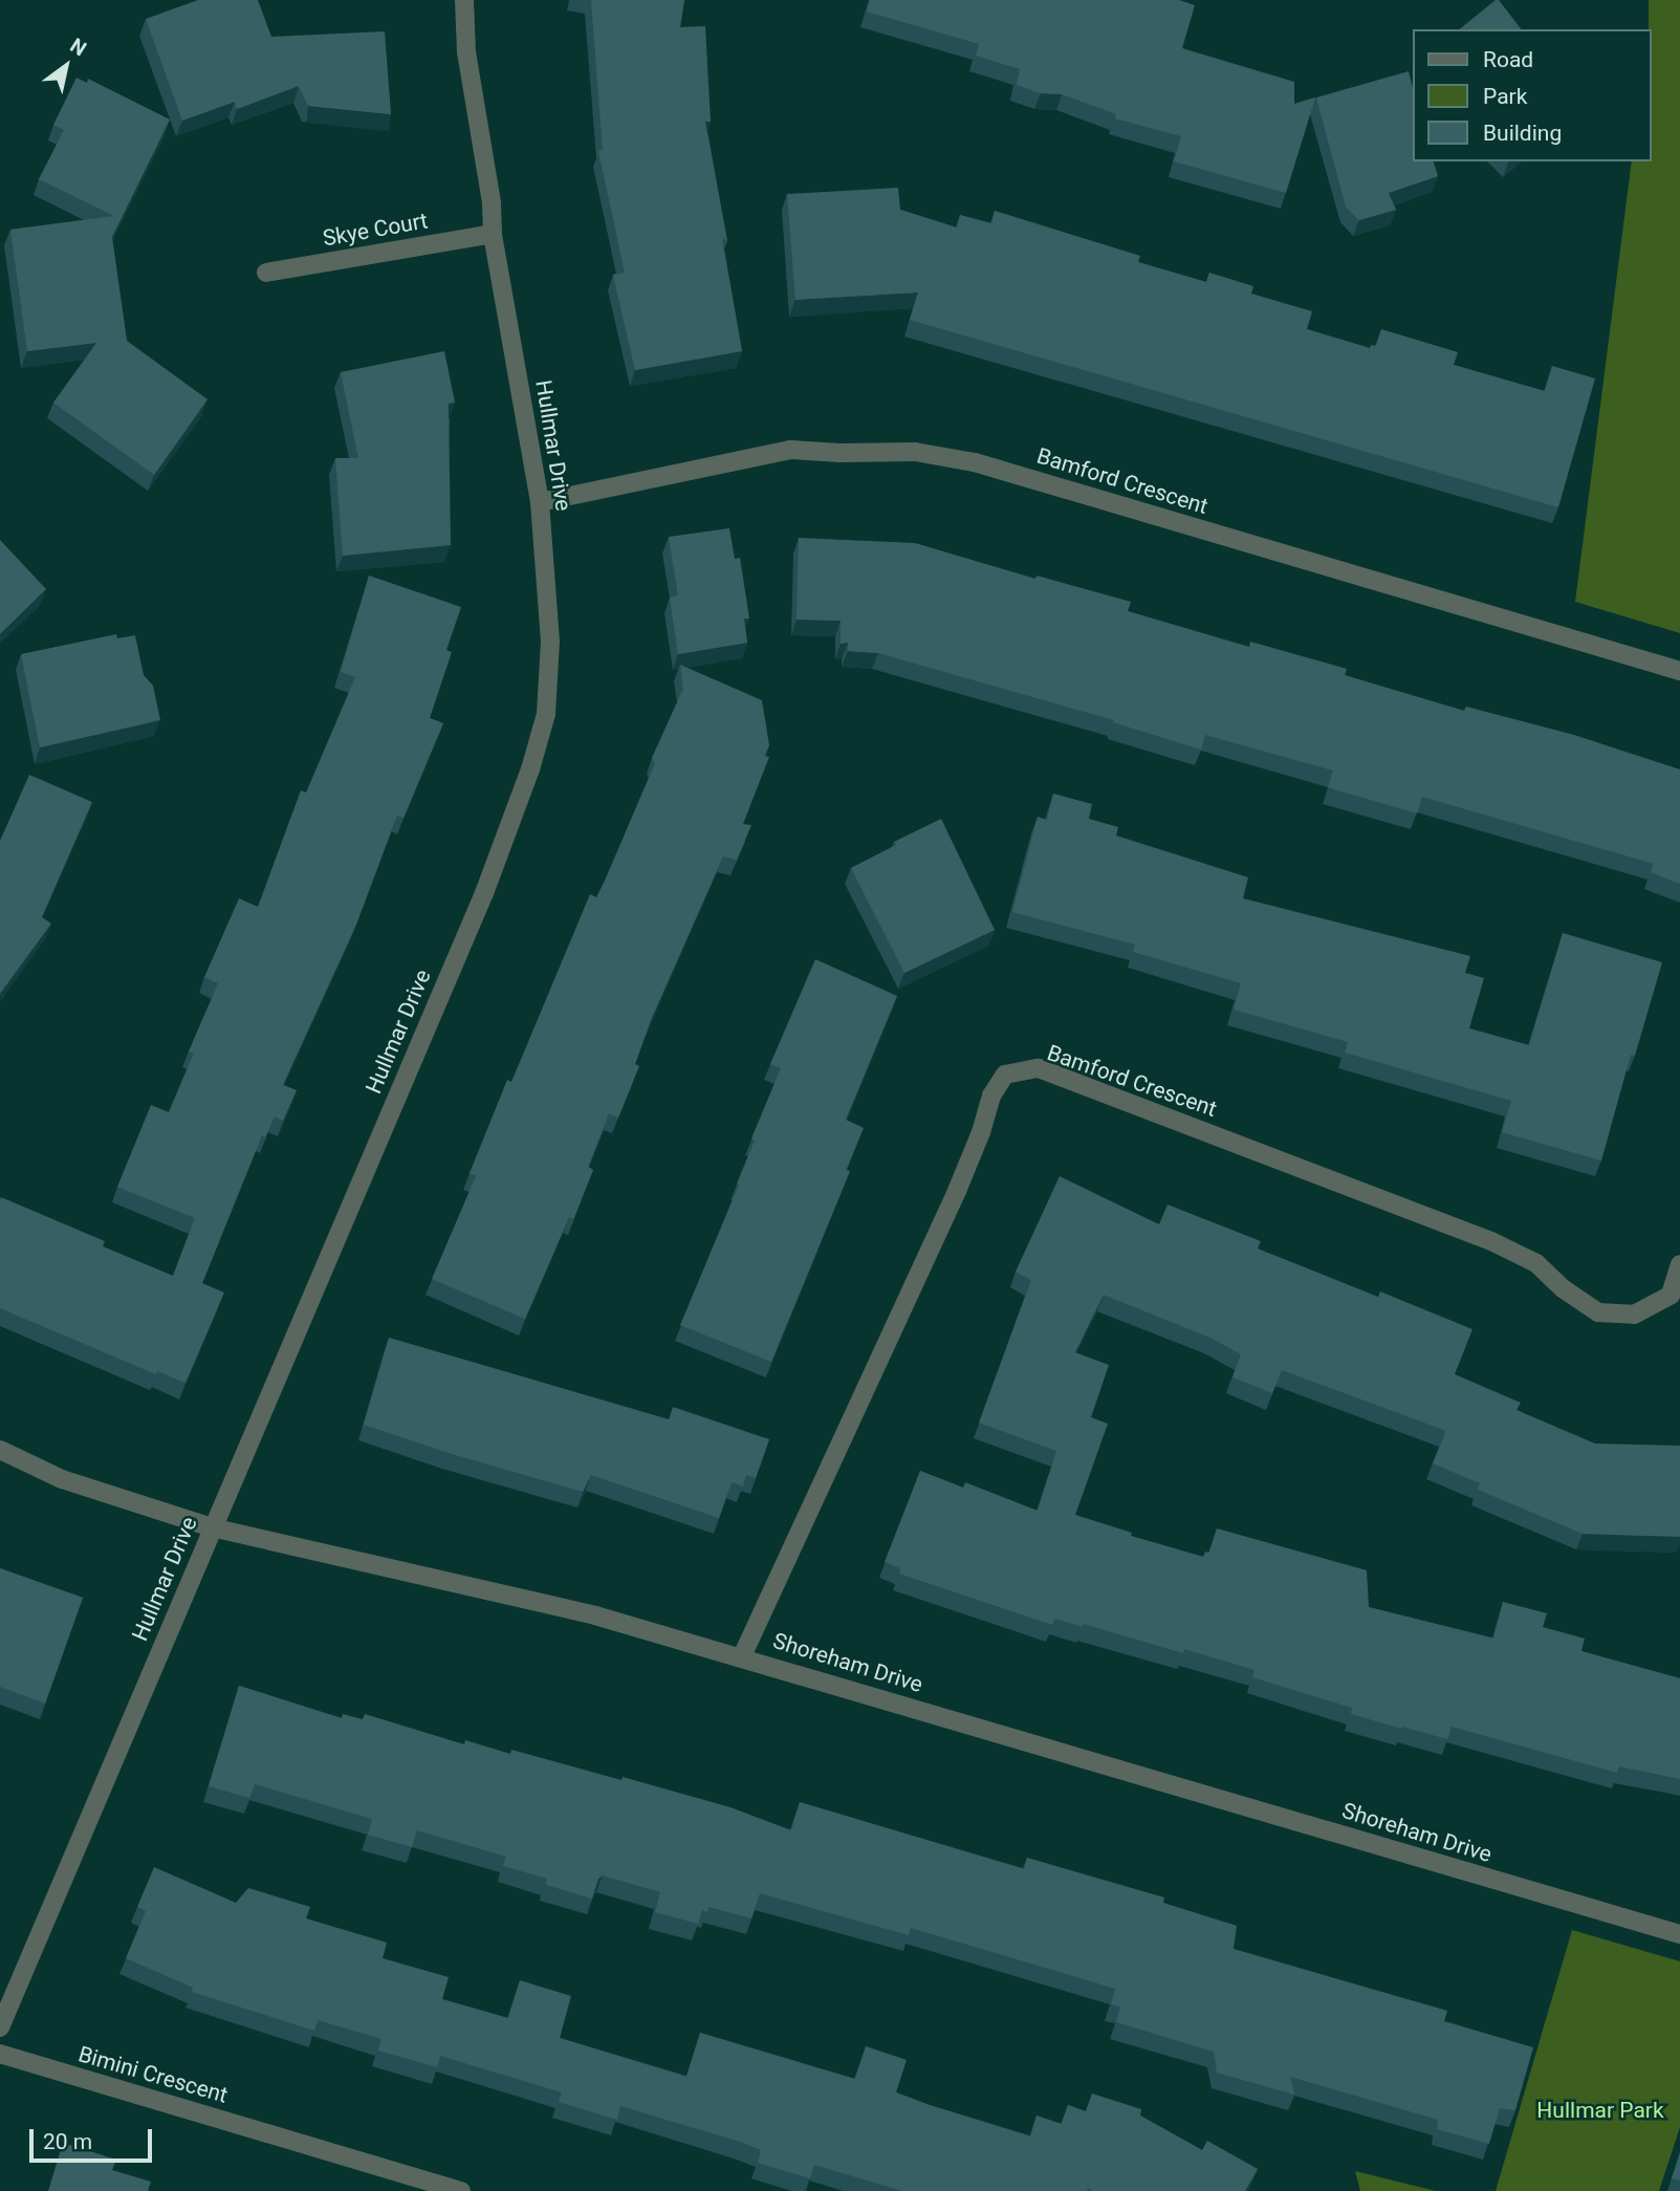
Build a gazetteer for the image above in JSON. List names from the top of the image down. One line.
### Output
{"streets":{"street":["Skye Court","Hullmar Drive","Bamford Crescent","Shoreham Drive","Bimini Crescent"]},"crossings":[["Skye Court","Hullmar Drive"],["Hullmar Drive","Bamford Crescent"],["Hullmar Drive","Shoreham Drive"],["Bamford Crescent","Shoreham Drive"]],"parks":["Hullmar Park"],"legend":["Road","Park","Building"],"scale_bar":"20 m","north":"top right"}
